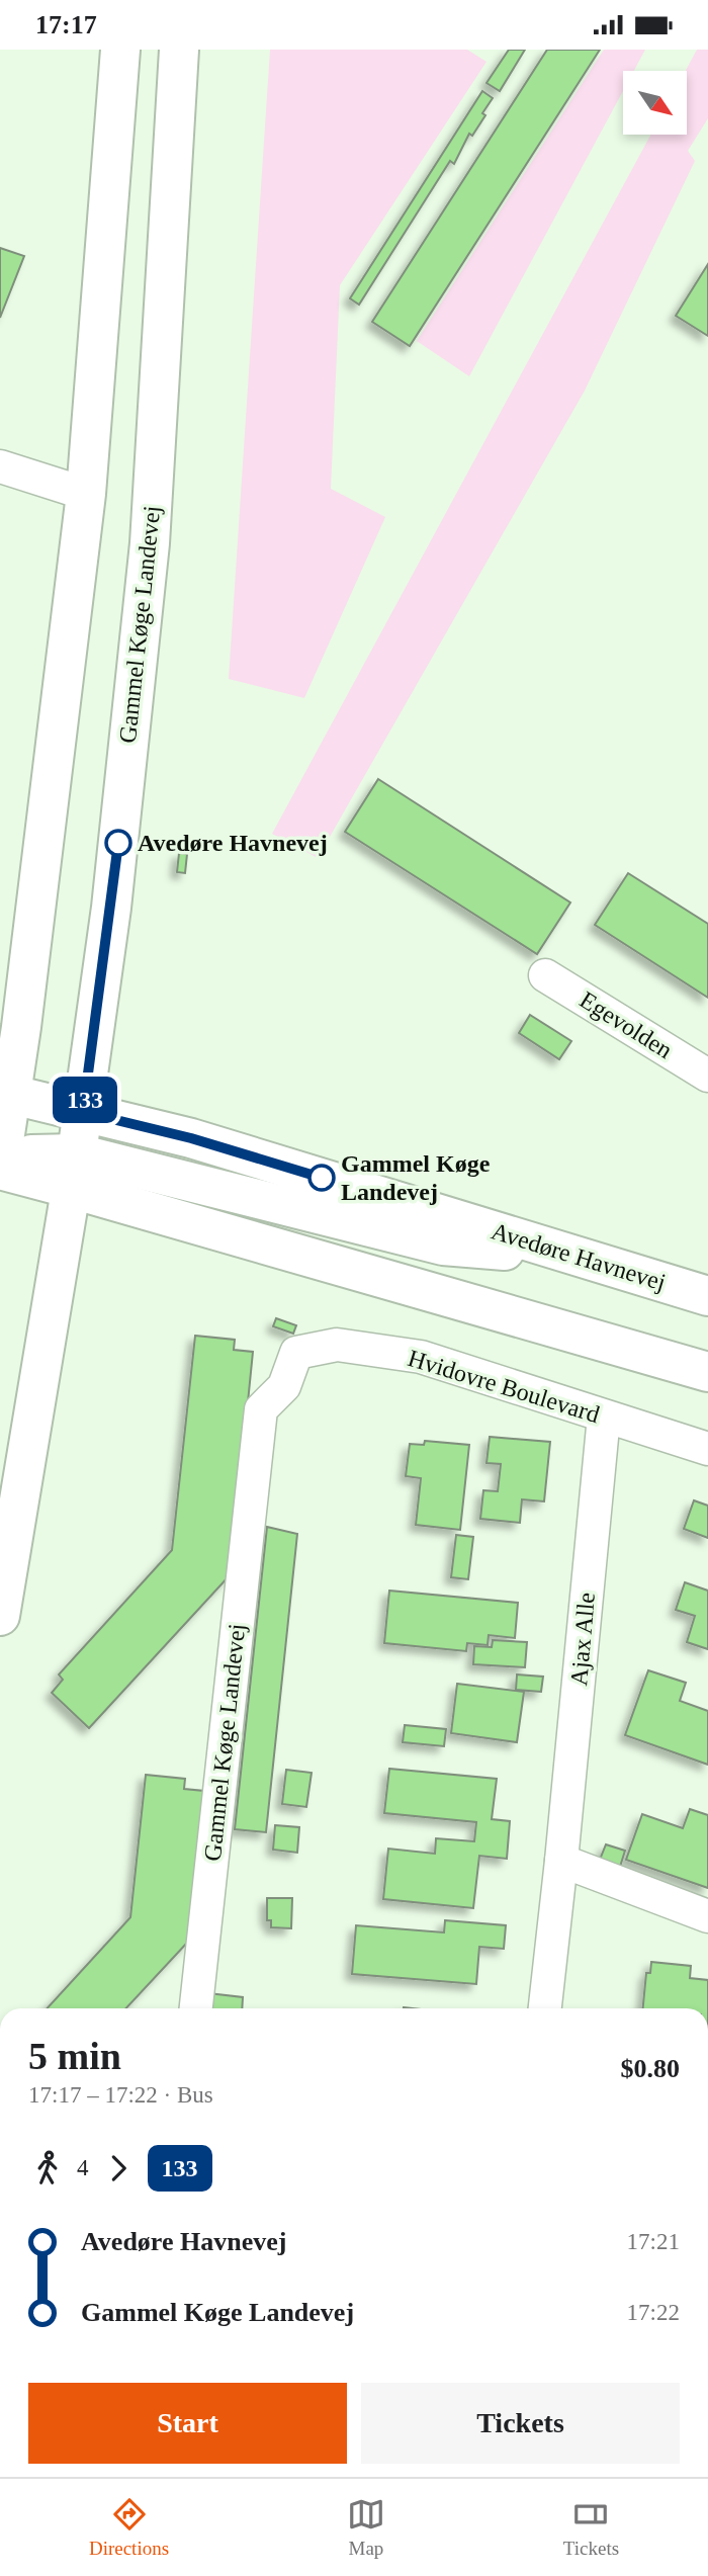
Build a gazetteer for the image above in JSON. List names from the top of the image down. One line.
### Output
{"streets":{"main road":["Gammel Køge Landevej","Avedøre Havnevej"],"street":["Egevolden","Hvidovre Boulevard","Ajax Alle"]},"crossings":[["Gammel Køge Landevej","Avedøre Havnevej"],["Gammel Køge Landevej","Hvidovre Boulevard"],["Hvidovre Boulevard","Ajax Alle"]],"places":["Avedøre Havnevej","Gammel Køge Landevej"],"lines":["bus line 133"],"north":"bottom right","page":{"status":"17:17","on_map":"133","heading":["5 min","17:17 – 17:22 · Bus","$0.80"],"legs":["4","133"],"list":[{"name":"Avedøre Havnevej","value":"17:21"},{"name":"Gammel Køge Landevej","value":"17:22"}],"buttons":["Start","Tickets"],"tabs":["Directions","Map","Tickets"]}}
